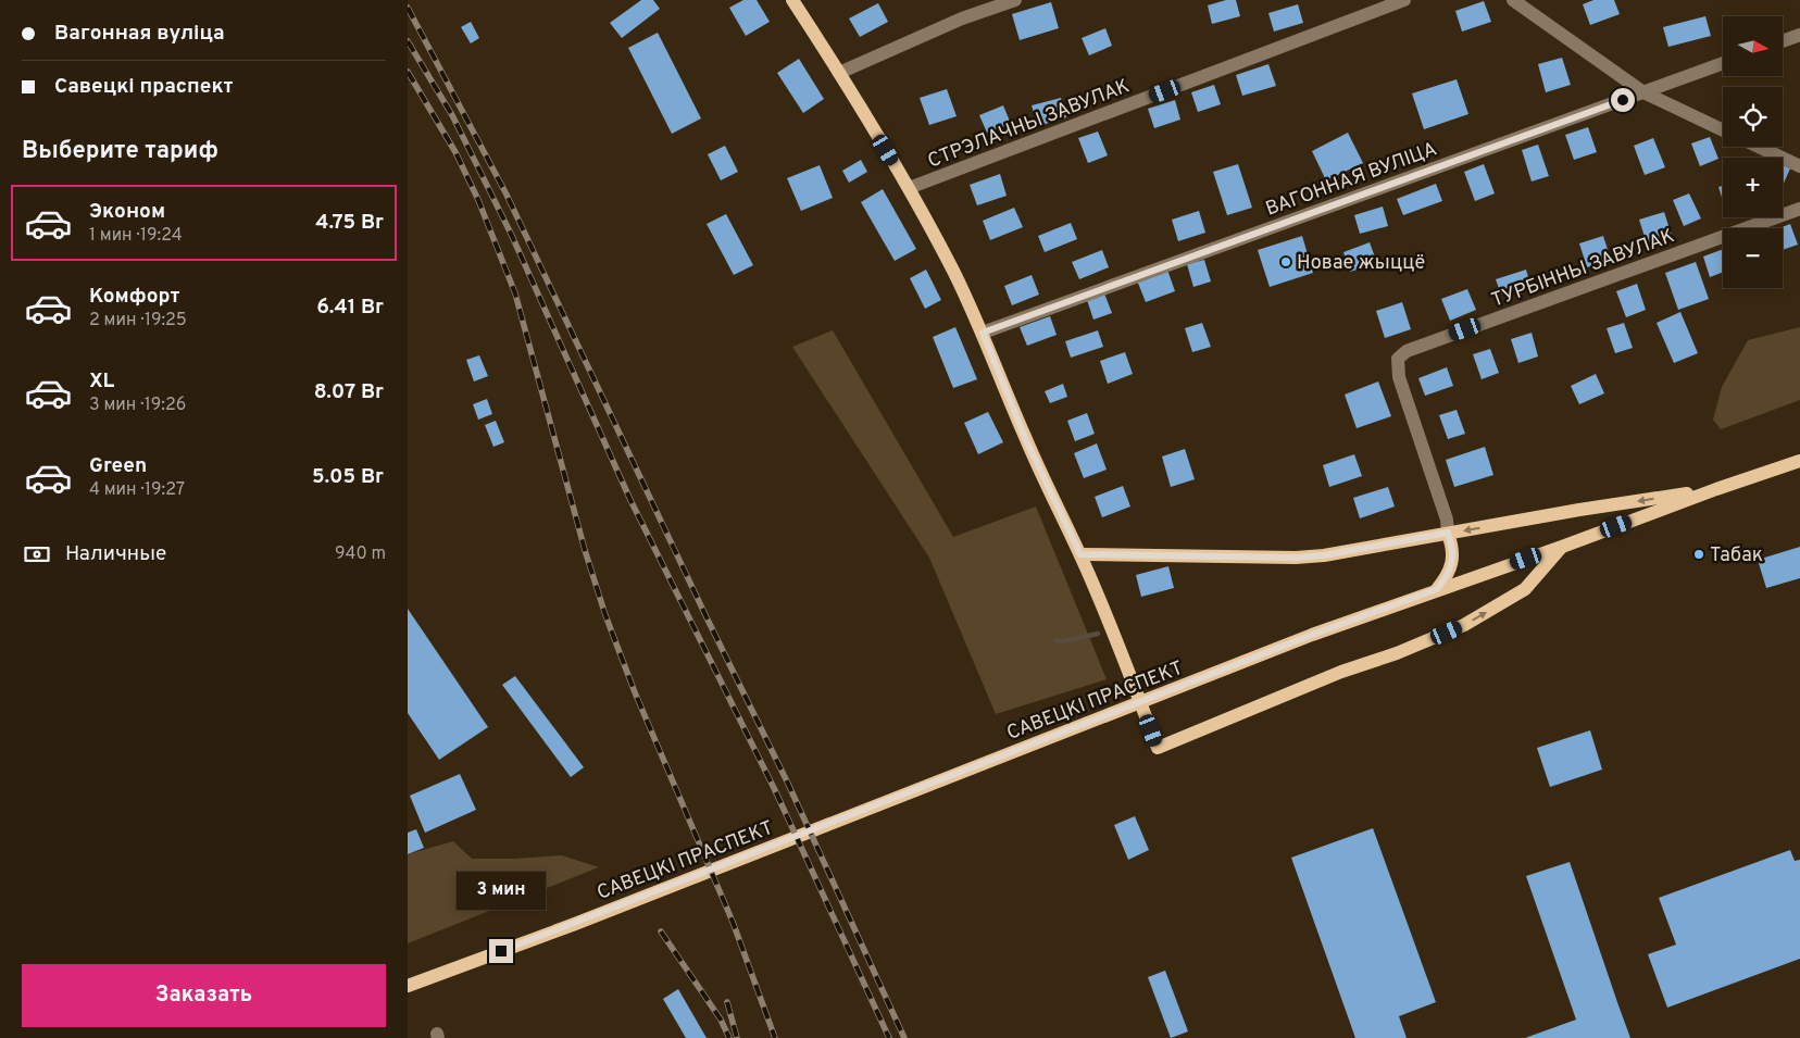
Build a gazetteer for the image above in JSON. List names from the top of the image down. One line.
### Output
{"streets":{"main road":["САВЕЦКІ ПРАСПЕКТ"],"street":["СТРЭЛАЧНЫ ЗАВУЛАК","ВАГОННАЯ ВУЛІЦА","ТУРБІННЫ ЗАВУЛАК"]},"places":["Новае жыццё","Табак"],"north":"right","page":{"banner":["Вагонная вуліца","Савецкі праспект"],"map_buttons":["+","−"],"heading":"Выберите тариф","list":[{"name":"Эконом","note":"1 мин · 19:24","value":"4.75 Br"},{"name":"Комфорт","note":"2 мин · 19:25","value":"6.41 Br"},{"name":"XL","note":"3 мин · 19:26","value":"8.07 Br"},{"name":"Green","note":"4 мин · 19:27","value":"5.05 Br"}],"pay":["Наличные","940 m"],"bubble":"3 мин","buttons":"Заказать"}}
